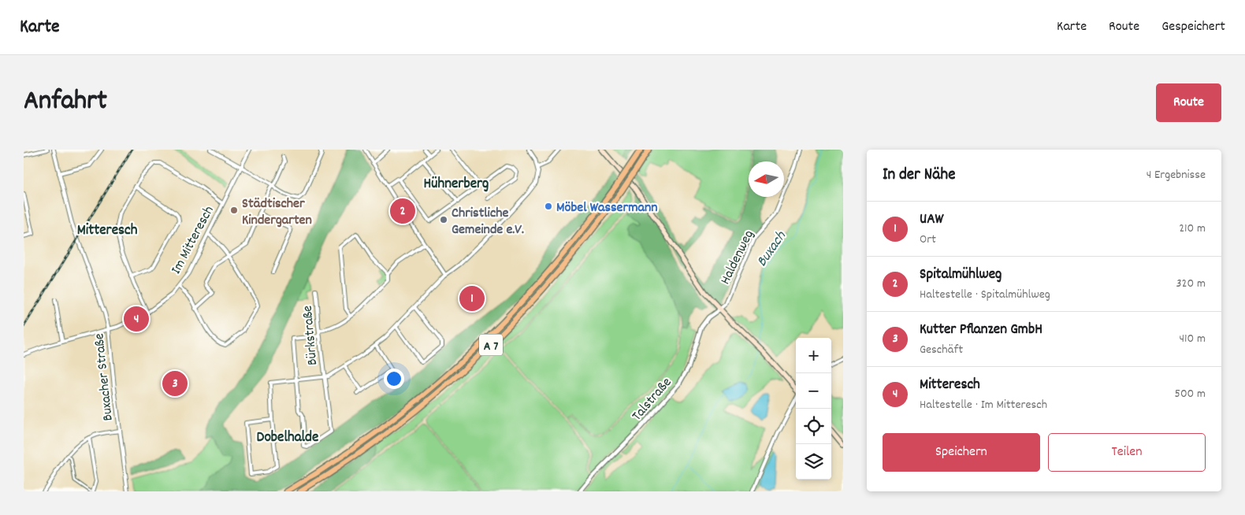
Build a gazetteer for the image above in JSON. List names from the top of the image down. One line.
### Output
{"streets":{"highway":["A 7"],"street":["Im Mitteresch","Haldenweg","Bürkstraße","Buxacher Straße","Talstraße"]},"crossings":[["Im Mitteresch","Buxacher Straße"],["Haldenweg","Talstraße"]],"districts":["Hühnerberg","Mitteresch","Dobelhalde"],"water":["Buxach"],"places":["Möbel Wassermann","Städtischer Kindergarten","Christliche Gemeinde e.V."],"north":"left","page":{"header":"Karte","nav":["Karte","Route","Gespeichert"],"title":"Anfahrt","buttons":["Route",["Speichern","Teilen"]],"heading":["In der Nähe","4 Ergebnisse"],"pins":["2","1","4","3"],"list":[{"mark":"1","name":"UAW","note":"Ort","value":"210 m"},{"mark":"2","name":"Spitalmühlweg","note":"Haltestelle · Spitalmühlweg","value":"320 m"},{"mark":"3","name":"Kutter Pflanzen GmbH","note":"Geschäft","value":"410 m"},{"mark":"4","name":"Mitteresch","note":"Haltestelle · Im Mitteresch","value":"500 m"}],"map_buttons":["+","−"]}}
